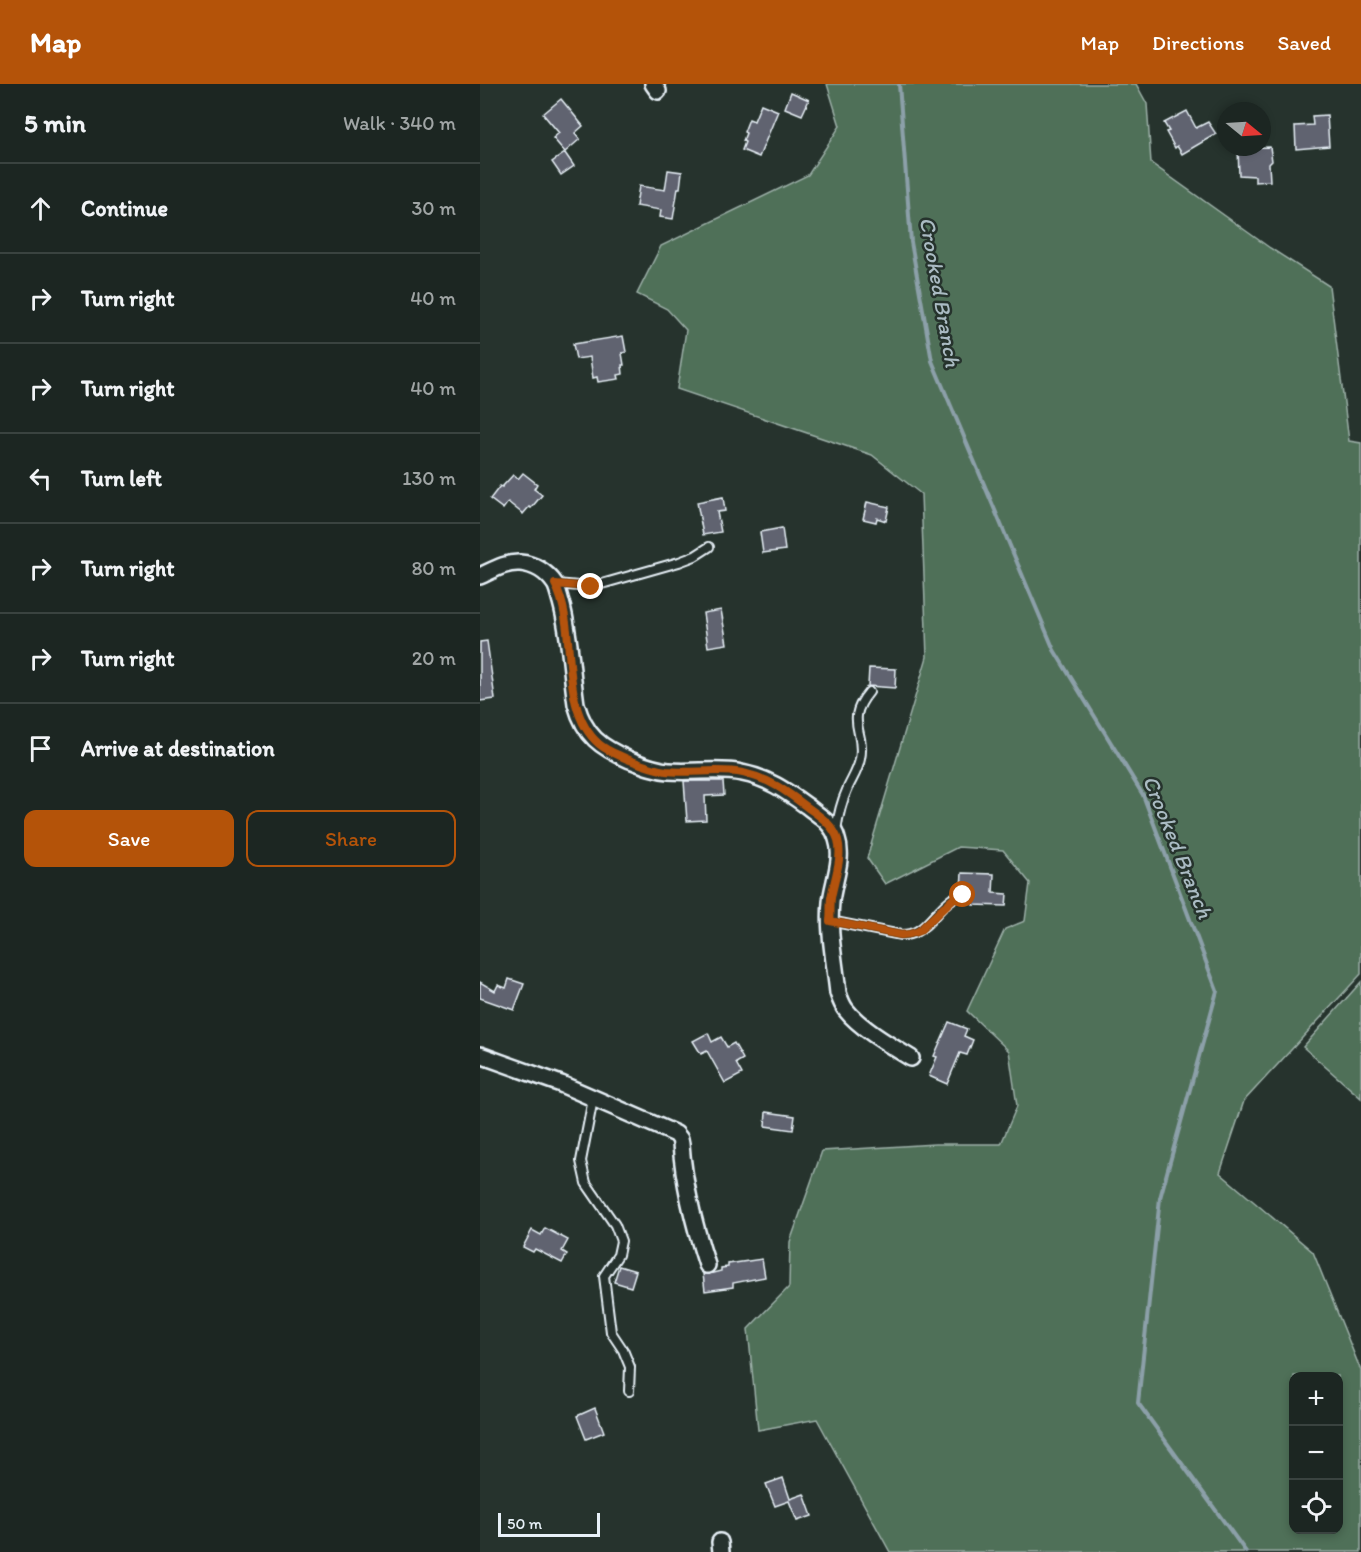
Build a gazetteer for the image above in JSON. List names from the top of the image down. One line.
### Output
{"water":["Crooked Branch"],"scale_bar":"50 m","north":"right","page":{"header":"Map","nav":["Map","Directions","Saved"],"heading":["5 min","Walk · 340 m"],"list":[["Continue","30 m"],["Turn right","40 m"],["Turn right","40 m"],["Turn left","130 m"],["Turn right","80 m"],["Turn right","20 m"],"Arrive at destination"],"buttons":["Save","Share"],"map_buttons":["+","−"],"scale":"50 m"}}
